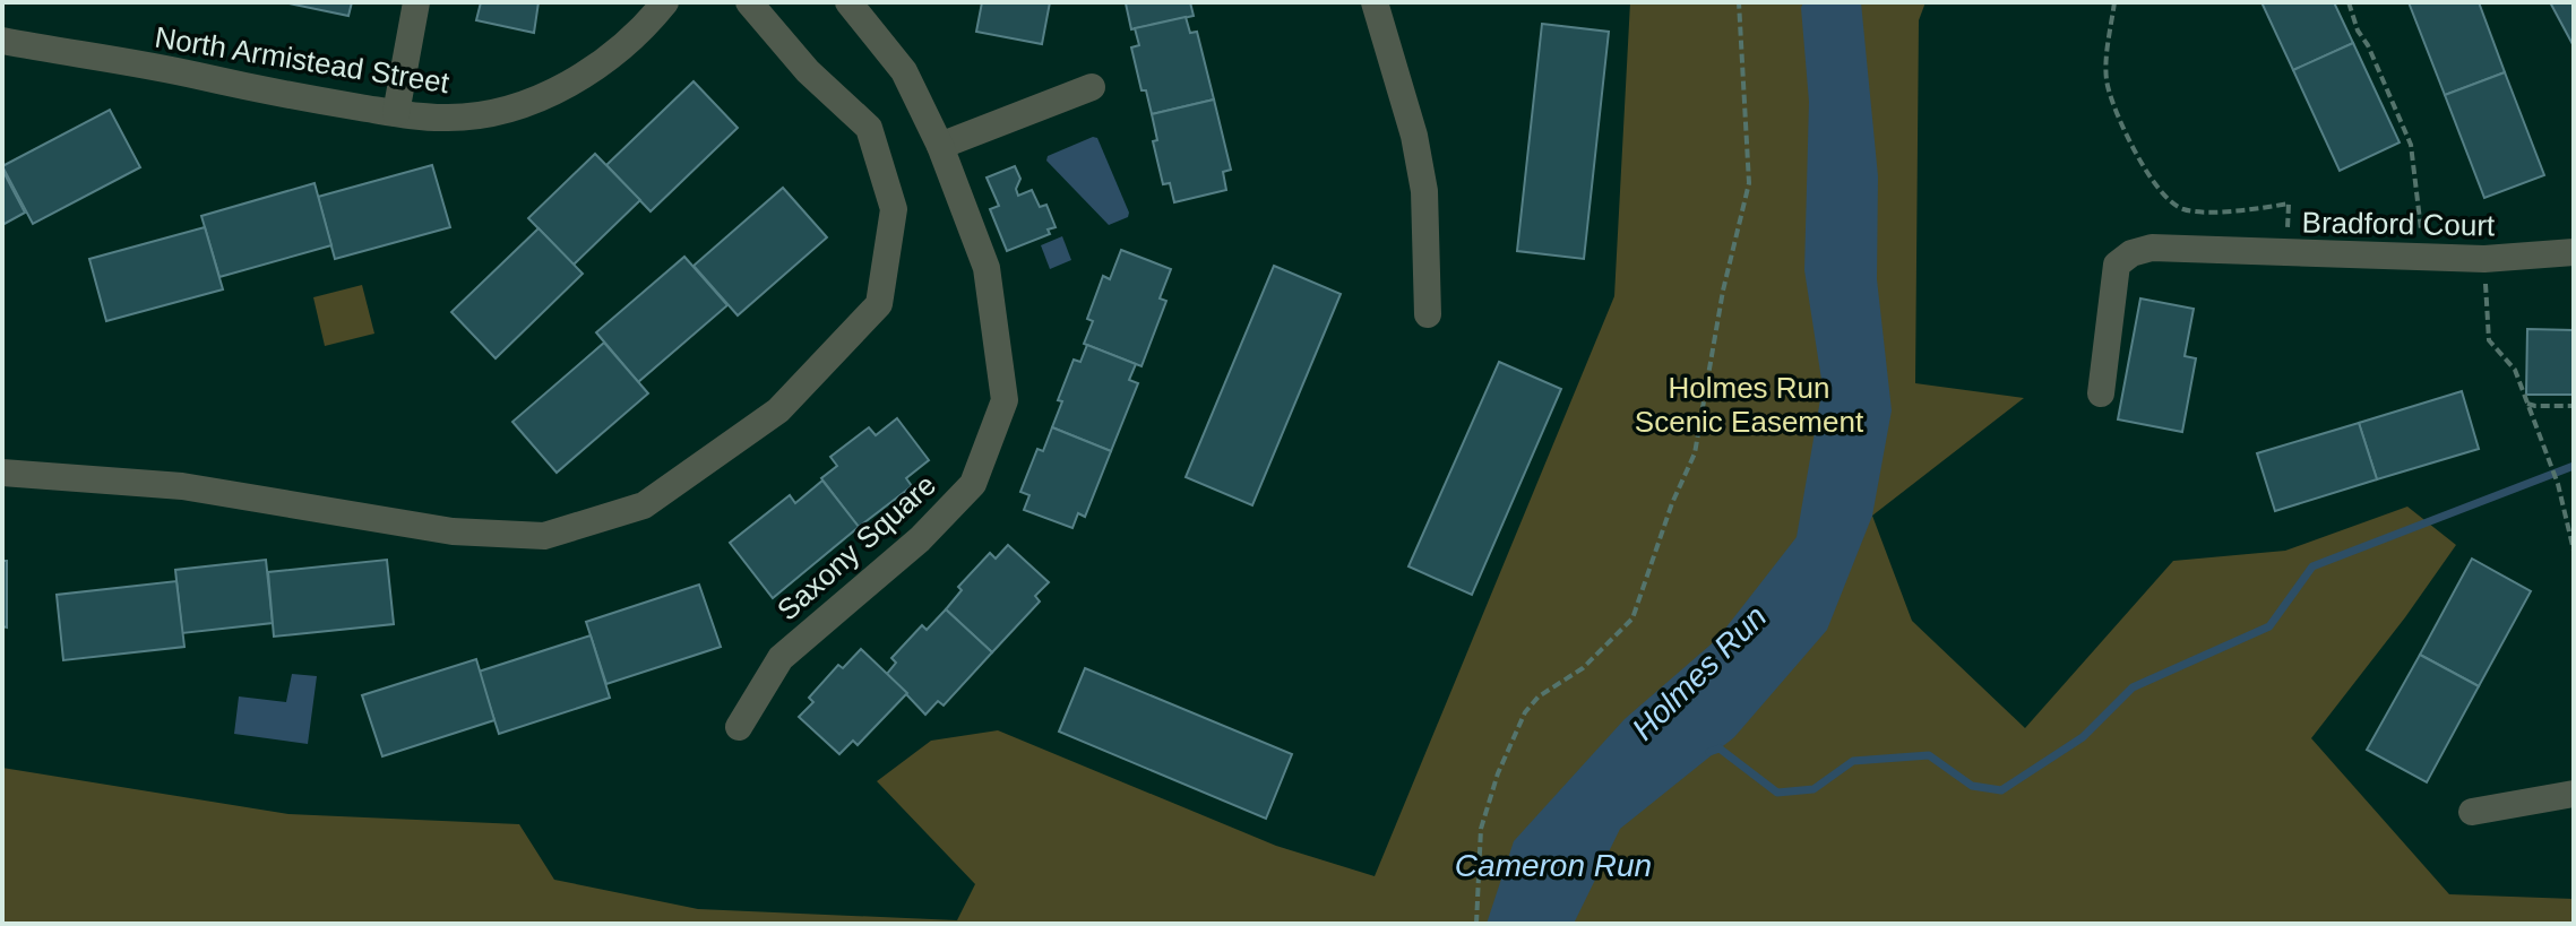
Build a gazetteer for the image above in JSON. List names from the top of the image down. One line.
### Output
{"streets":{"street":["North Armistead Street","Bradford Court","Saxony Square"]},"water":["Holmes Run","Cameron Run"],"parks":["Holmes Run Scenic Easement"]}
